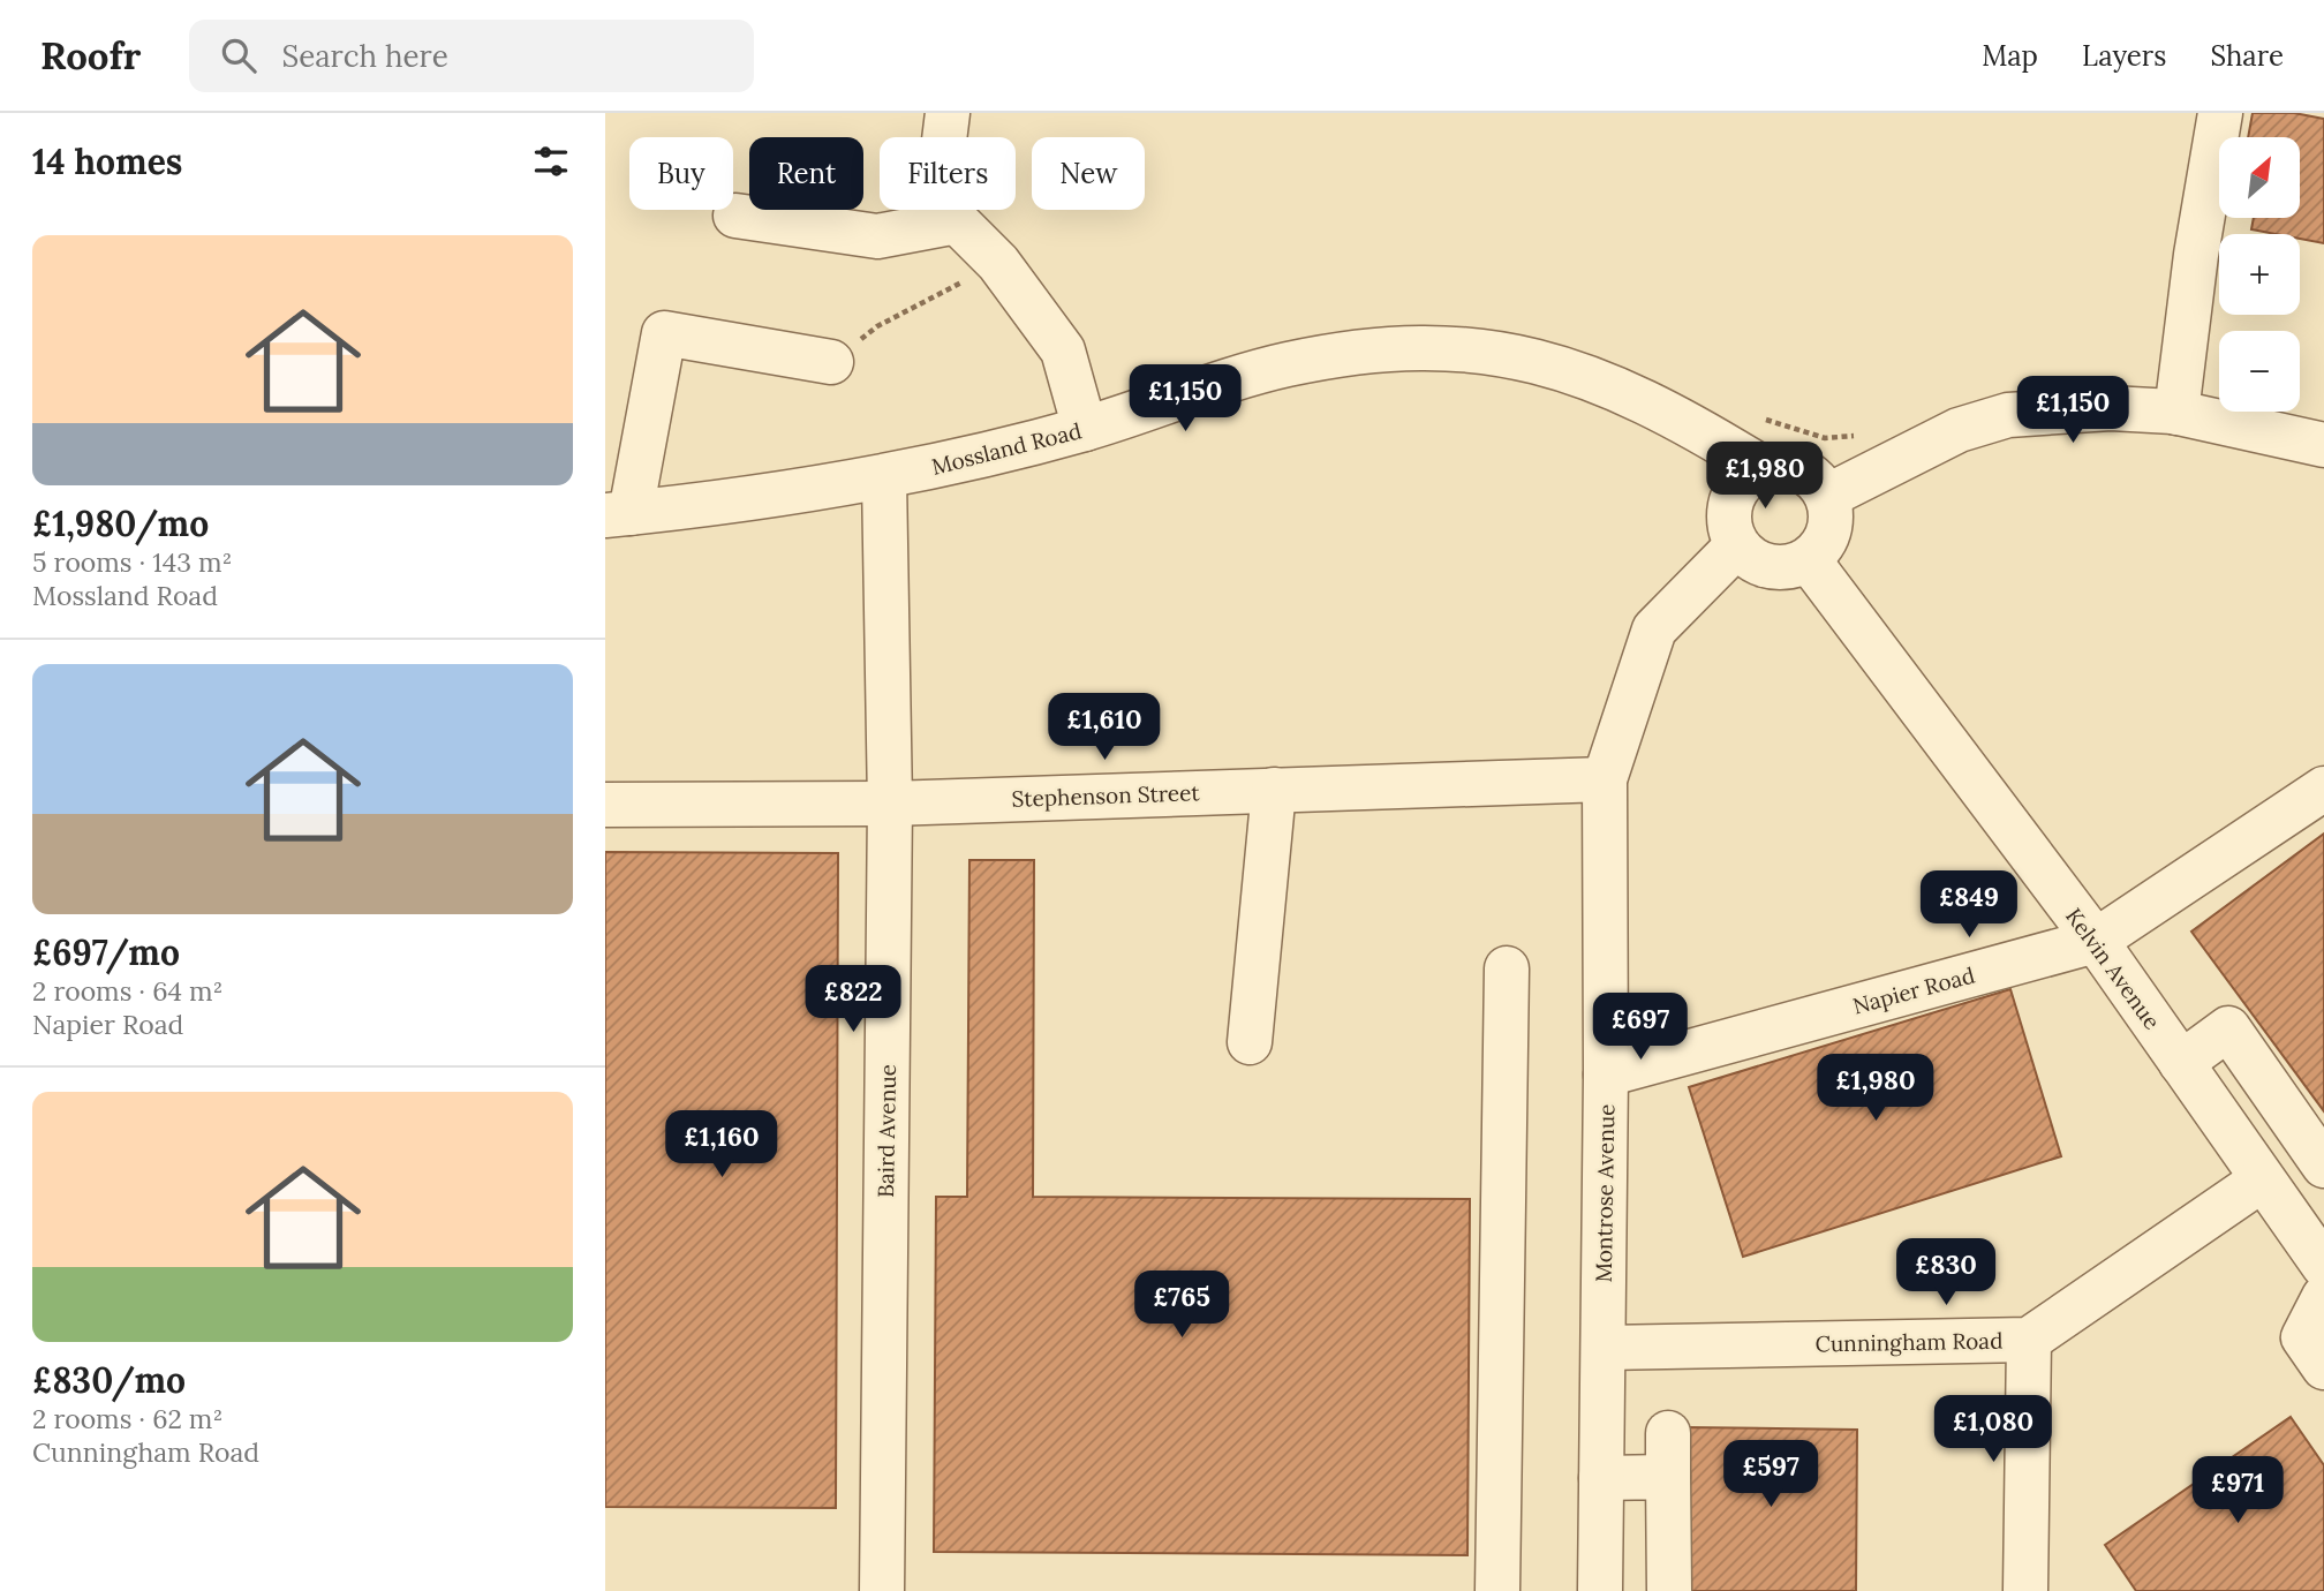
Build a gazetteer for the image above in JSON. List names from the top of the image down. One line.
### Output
{"streets":{"street":["Mossland Road","Stephenson Street","Kelvin Avenue","Napier Road","Baird Avenue","Montrose Avenue","Cunningham Road"]},"crossings":[["Mossland Road","Kelvin Avenue"],["Mossland Road","Baird Avenue"],["Mossland Road","Montrose Avenue"],["Stephenson Street","Baird Avenue"],["Stephenson Street","Montrose Avenue"],["Kelvin Avenue","Napier Road"],["Kelvin Avenue","Montrose Avenue"],["Kelvin Avenue","Cunningham Road"],["Napier Road","Montrose Avenue"],["Montrose Avenue","Cunningham Road"]],"north":"top right","page":{"header":"Roofr","search":"Search here","nav":["Map","Layers","Share"],"heading":"14 homes","map_buttons":["+","−"],"chip":["Buy","Rent","Filters","New"],"list":[{"name":"£1,980/mo","note":"5 rooms · 143 m² · Mossland Road"},{"name":"£697/mo","note":"2 rooms · 64 m² · Napier Road"},{"name":"£830/mo","note":"2 rooms · 62 m² · Cunningham Road"}],"price":["£1,150","£1,150","£1,980","£1,610","£849","£822","£697","£1,980","£1,160","£830","£765","£1,080","£597","£971"]}}
